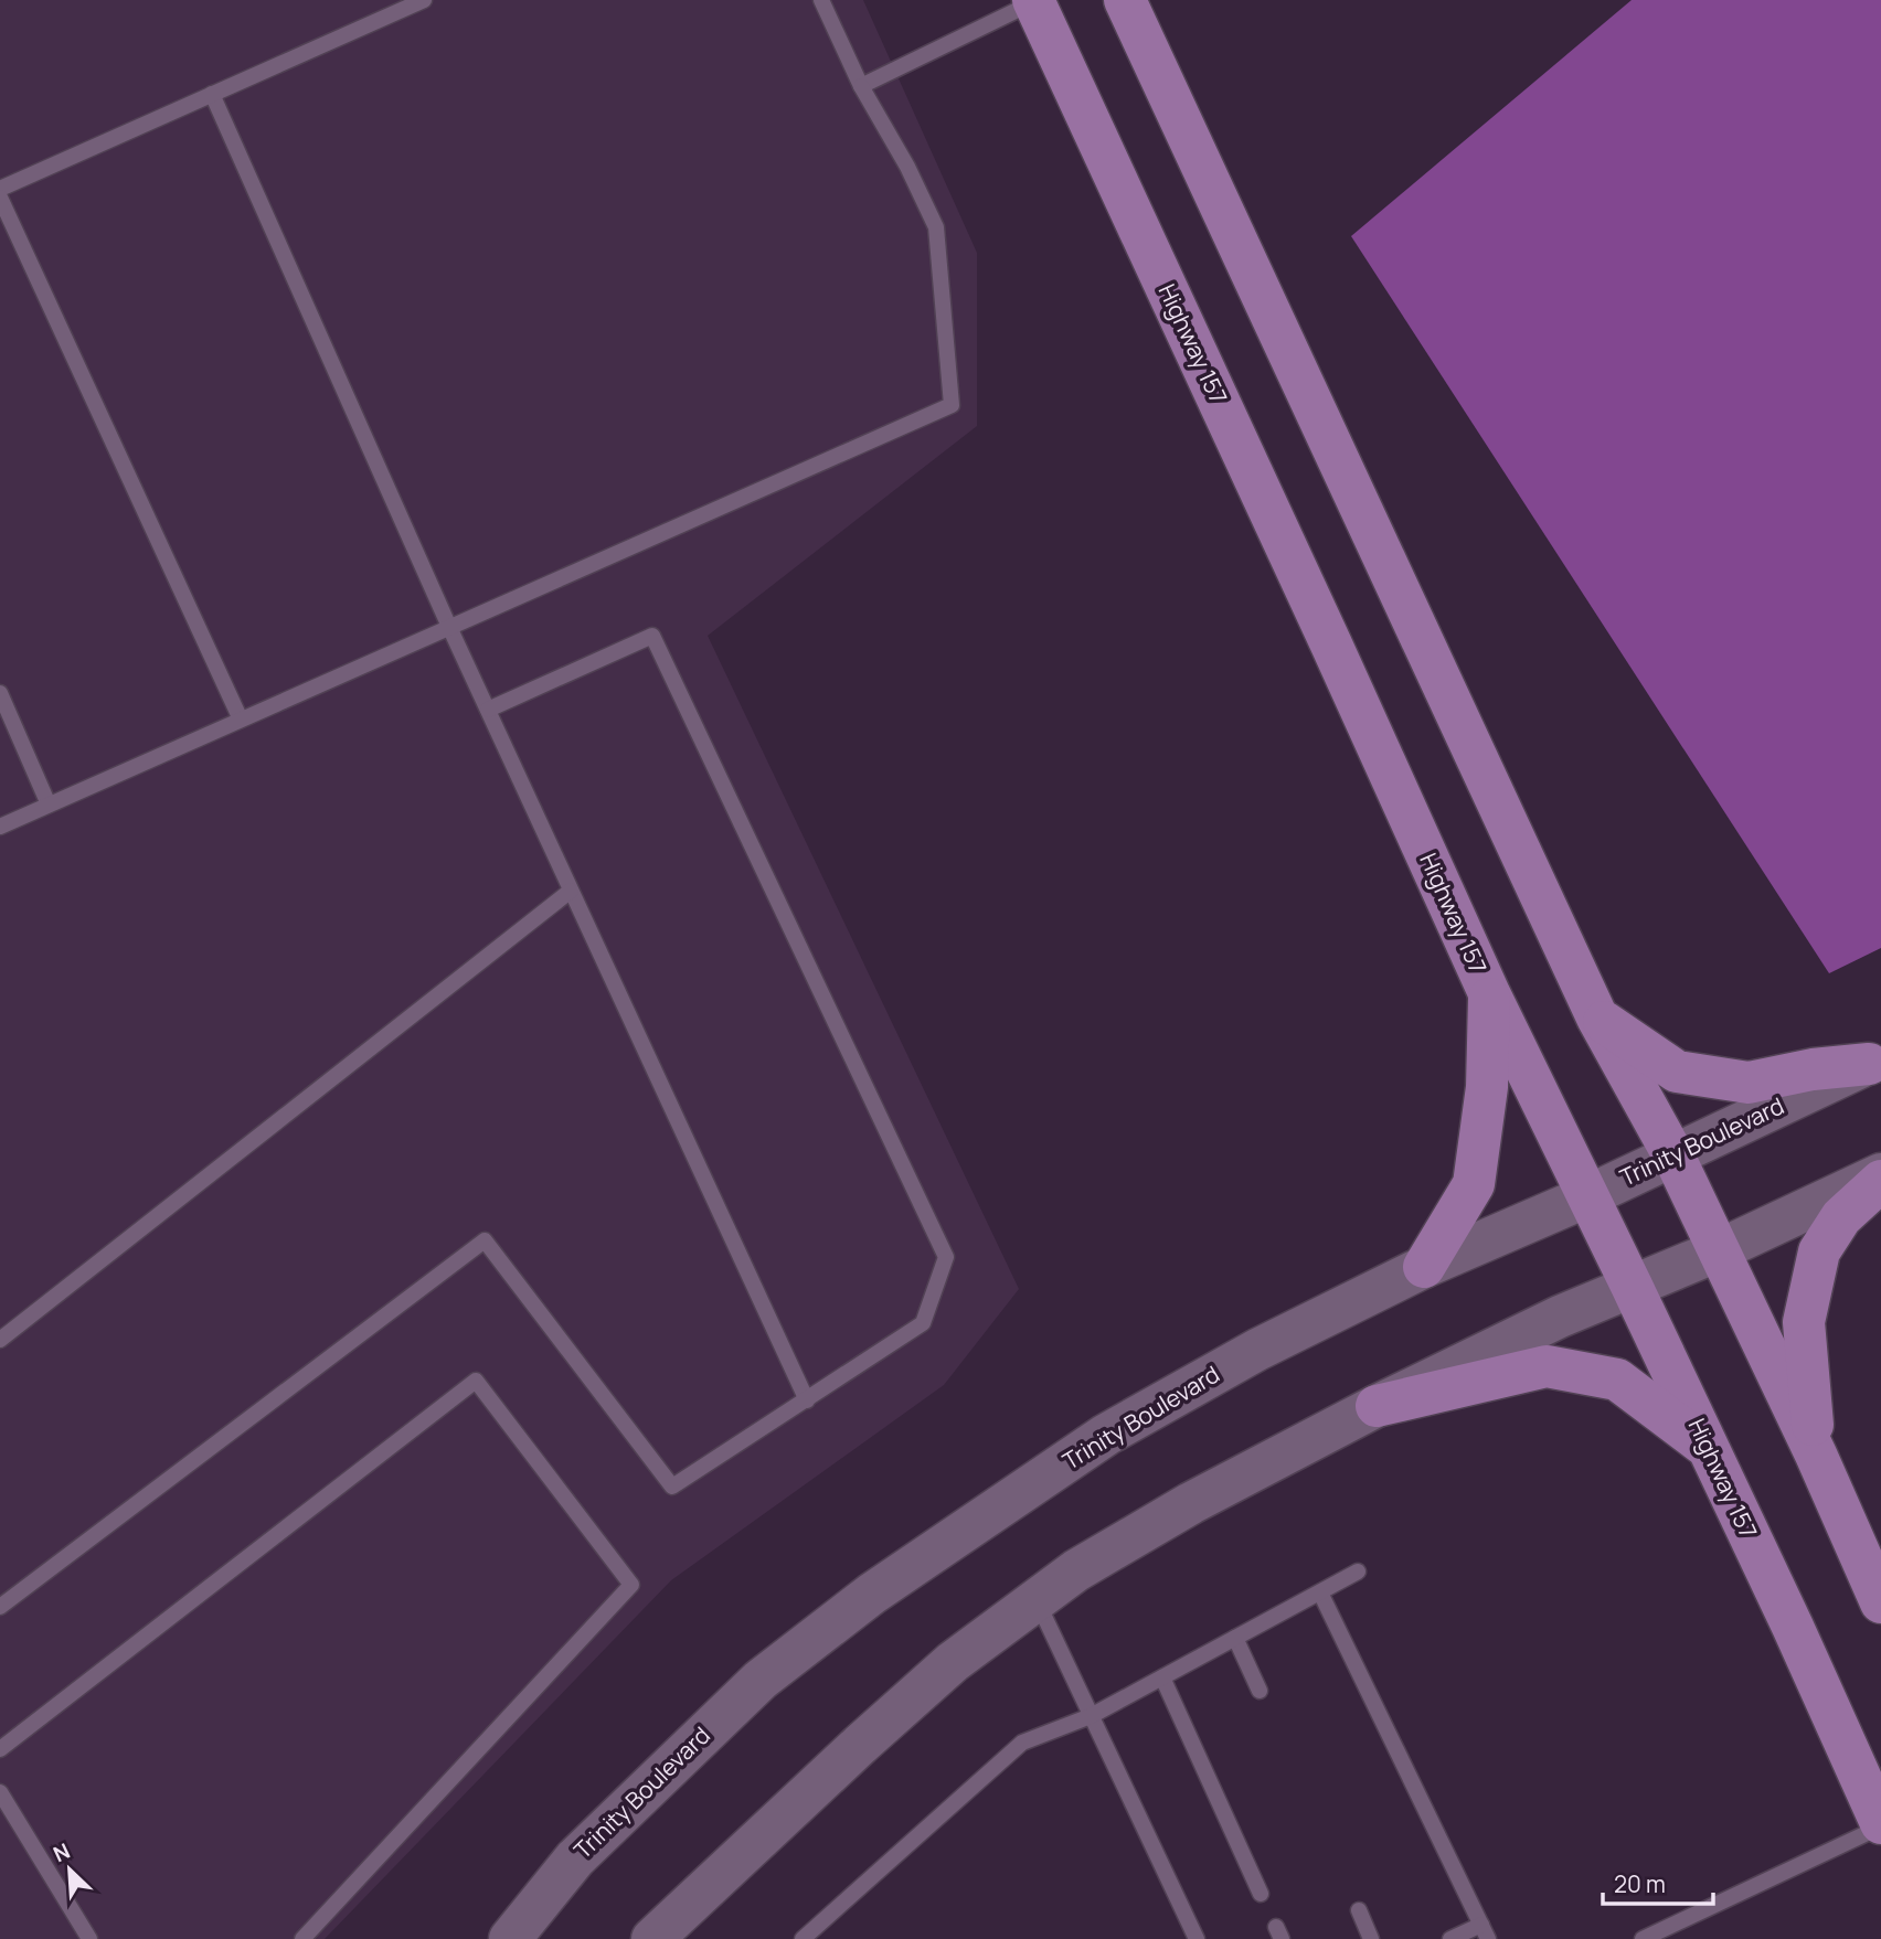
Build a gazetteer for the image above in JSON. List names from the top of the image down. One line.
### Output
{"streets":{"main road":["Highway 157","Trinity Boulevard"]},"crossings":[["Highway 157","Trinity Boulevard"]],"scale_bar":"20 m","north":"top left"}
